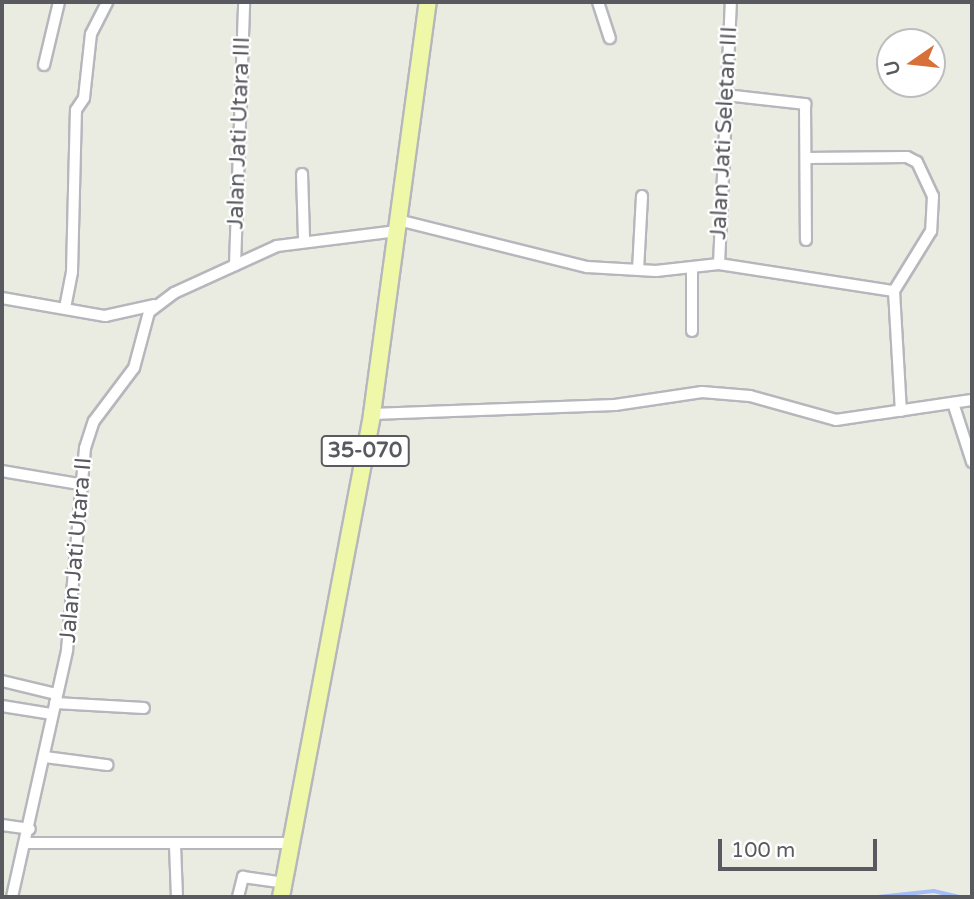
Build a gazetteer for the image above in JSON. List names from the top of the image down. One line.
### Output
{"streets":{"main road":["35-070"],"street":["Jalan Jati Utara III","Jalan Jati Seletan III","Jalan Jati Utara II"]},"scale_bar":"100 m","north":"left"}
